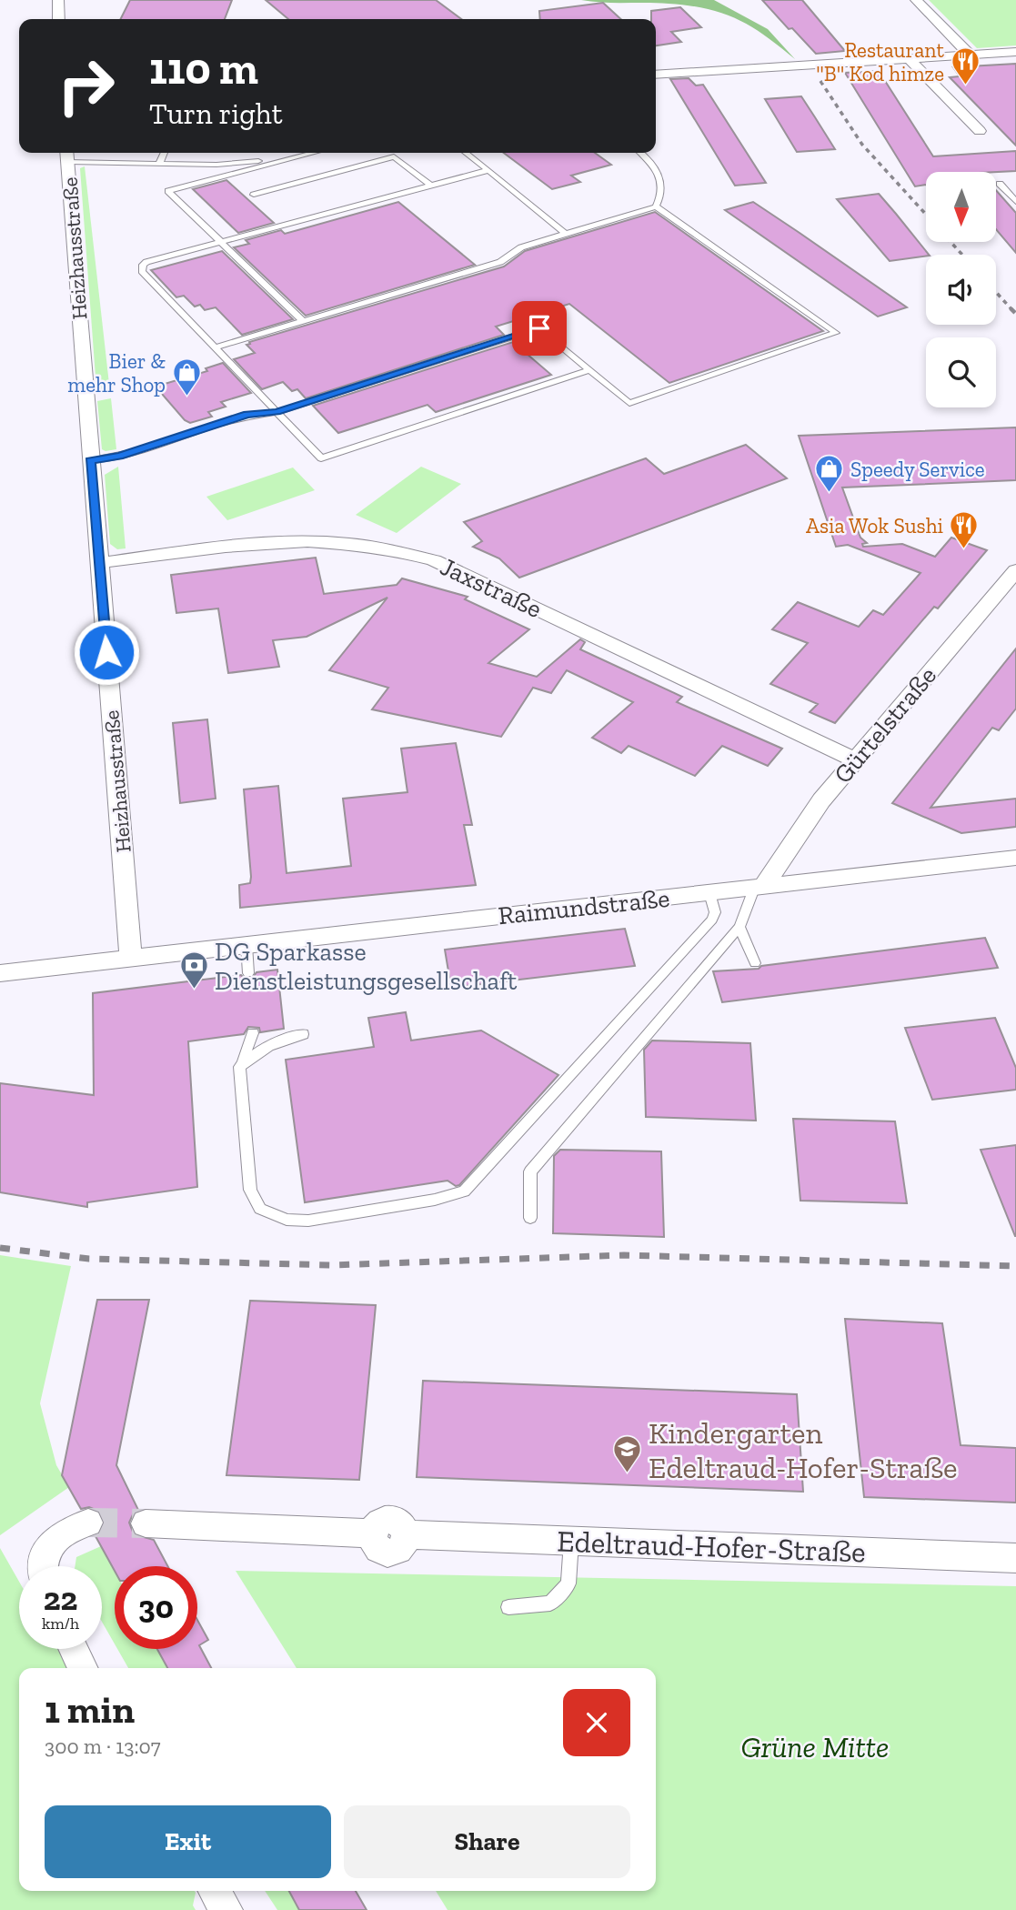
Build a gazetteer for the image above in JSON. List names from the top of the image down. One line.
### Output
{"streets":{"street":["Heizhausstraße","Jaxstraße","Gürtelstraße","Raimundstraße","Edeltraud-Hofer-Straße"]},"crossings":[["Heizhausstraße","Jaxstraße"],["Heizhausstraße","Raimundstraße"],["Jaxstraße","Gürtelstraße"],["Gürtelstraße","Raimundstraße"]],"parks":["Grüne Mitte"],"places":{"restaurant":["Restaurant \"B\" Kod himze","Asia Wok Sushi"],"shop":["Bier & mehr Shop","Speedy Service"],"bank":["DG Sparkasse Dienstleistungsgesellschaft"],"school or university":["Kindergarten Edeltraud-Hofer-Straße"]},"north":"bottom","page":{"turn":["110 m","Turn right"],"speed":"22 km/h","limit":"30","heading":["1 min","300 m · 13:07"],"buttons":["Exit","Share"]}}
